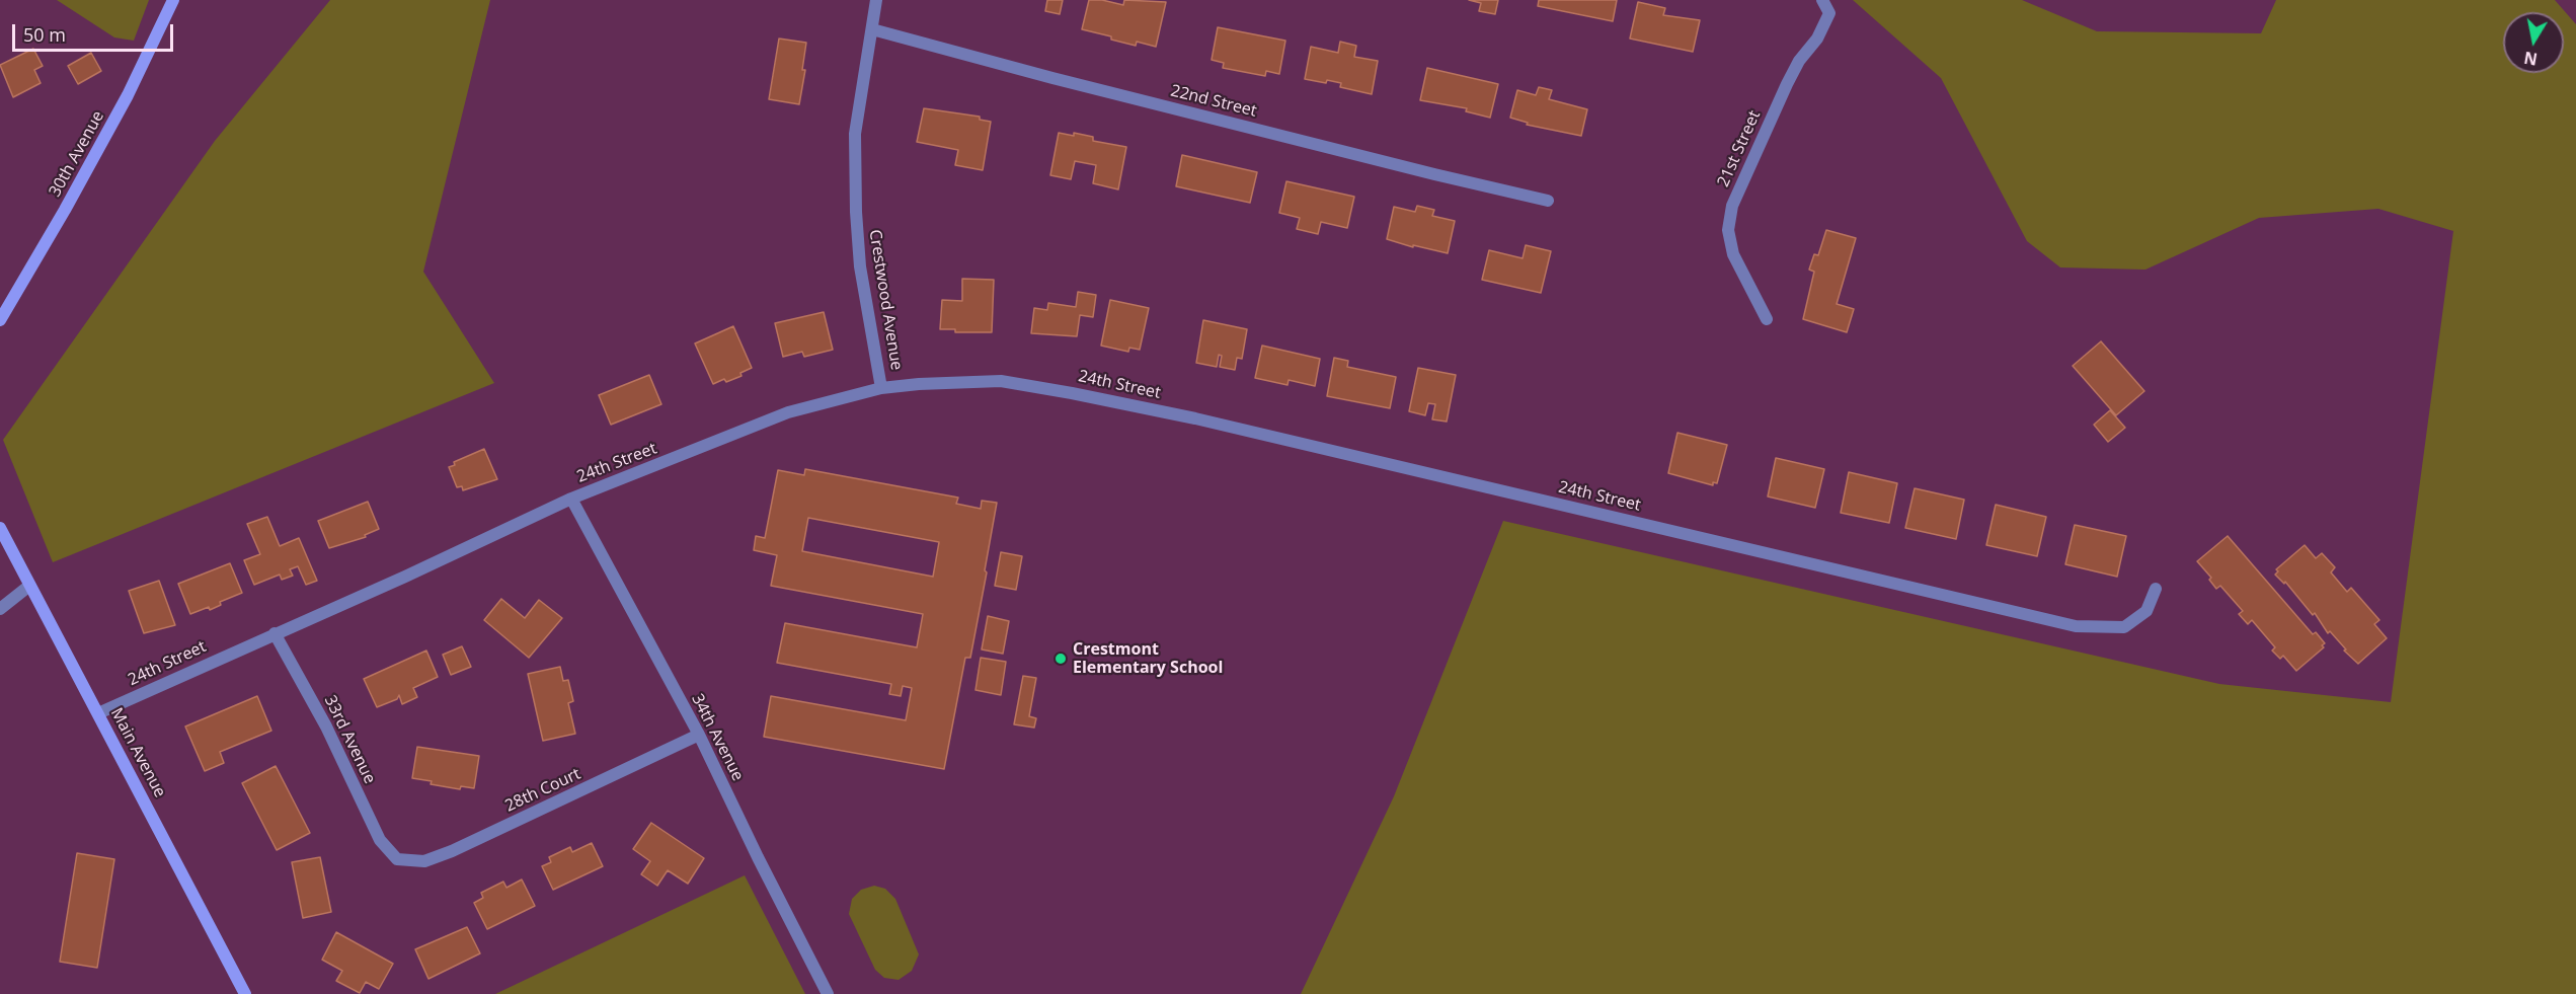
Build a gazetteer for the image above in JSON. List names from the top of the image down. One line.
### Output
{"streets":{"main road":["30th Avenue","Main Avenue"],"street":["22nd Street","21st Street","Crestwood Avenue","24th Street","34th Avenue","33rd Avenue","28th Court"]},"crossings":[["22nd Street","Crestwood Avenue"],["Crestwood Avenue","24th Street"],["24th Street","34th Avenue"],["24th Street","33rd Avenue"],["24th Street","Main Avenue"],["34th Avenue","28th Court"],["33rd Avenue","28th Court"]],"places":["Crestmont Elementary School"],"scale_bar":"50 m","north":"bottom"}
